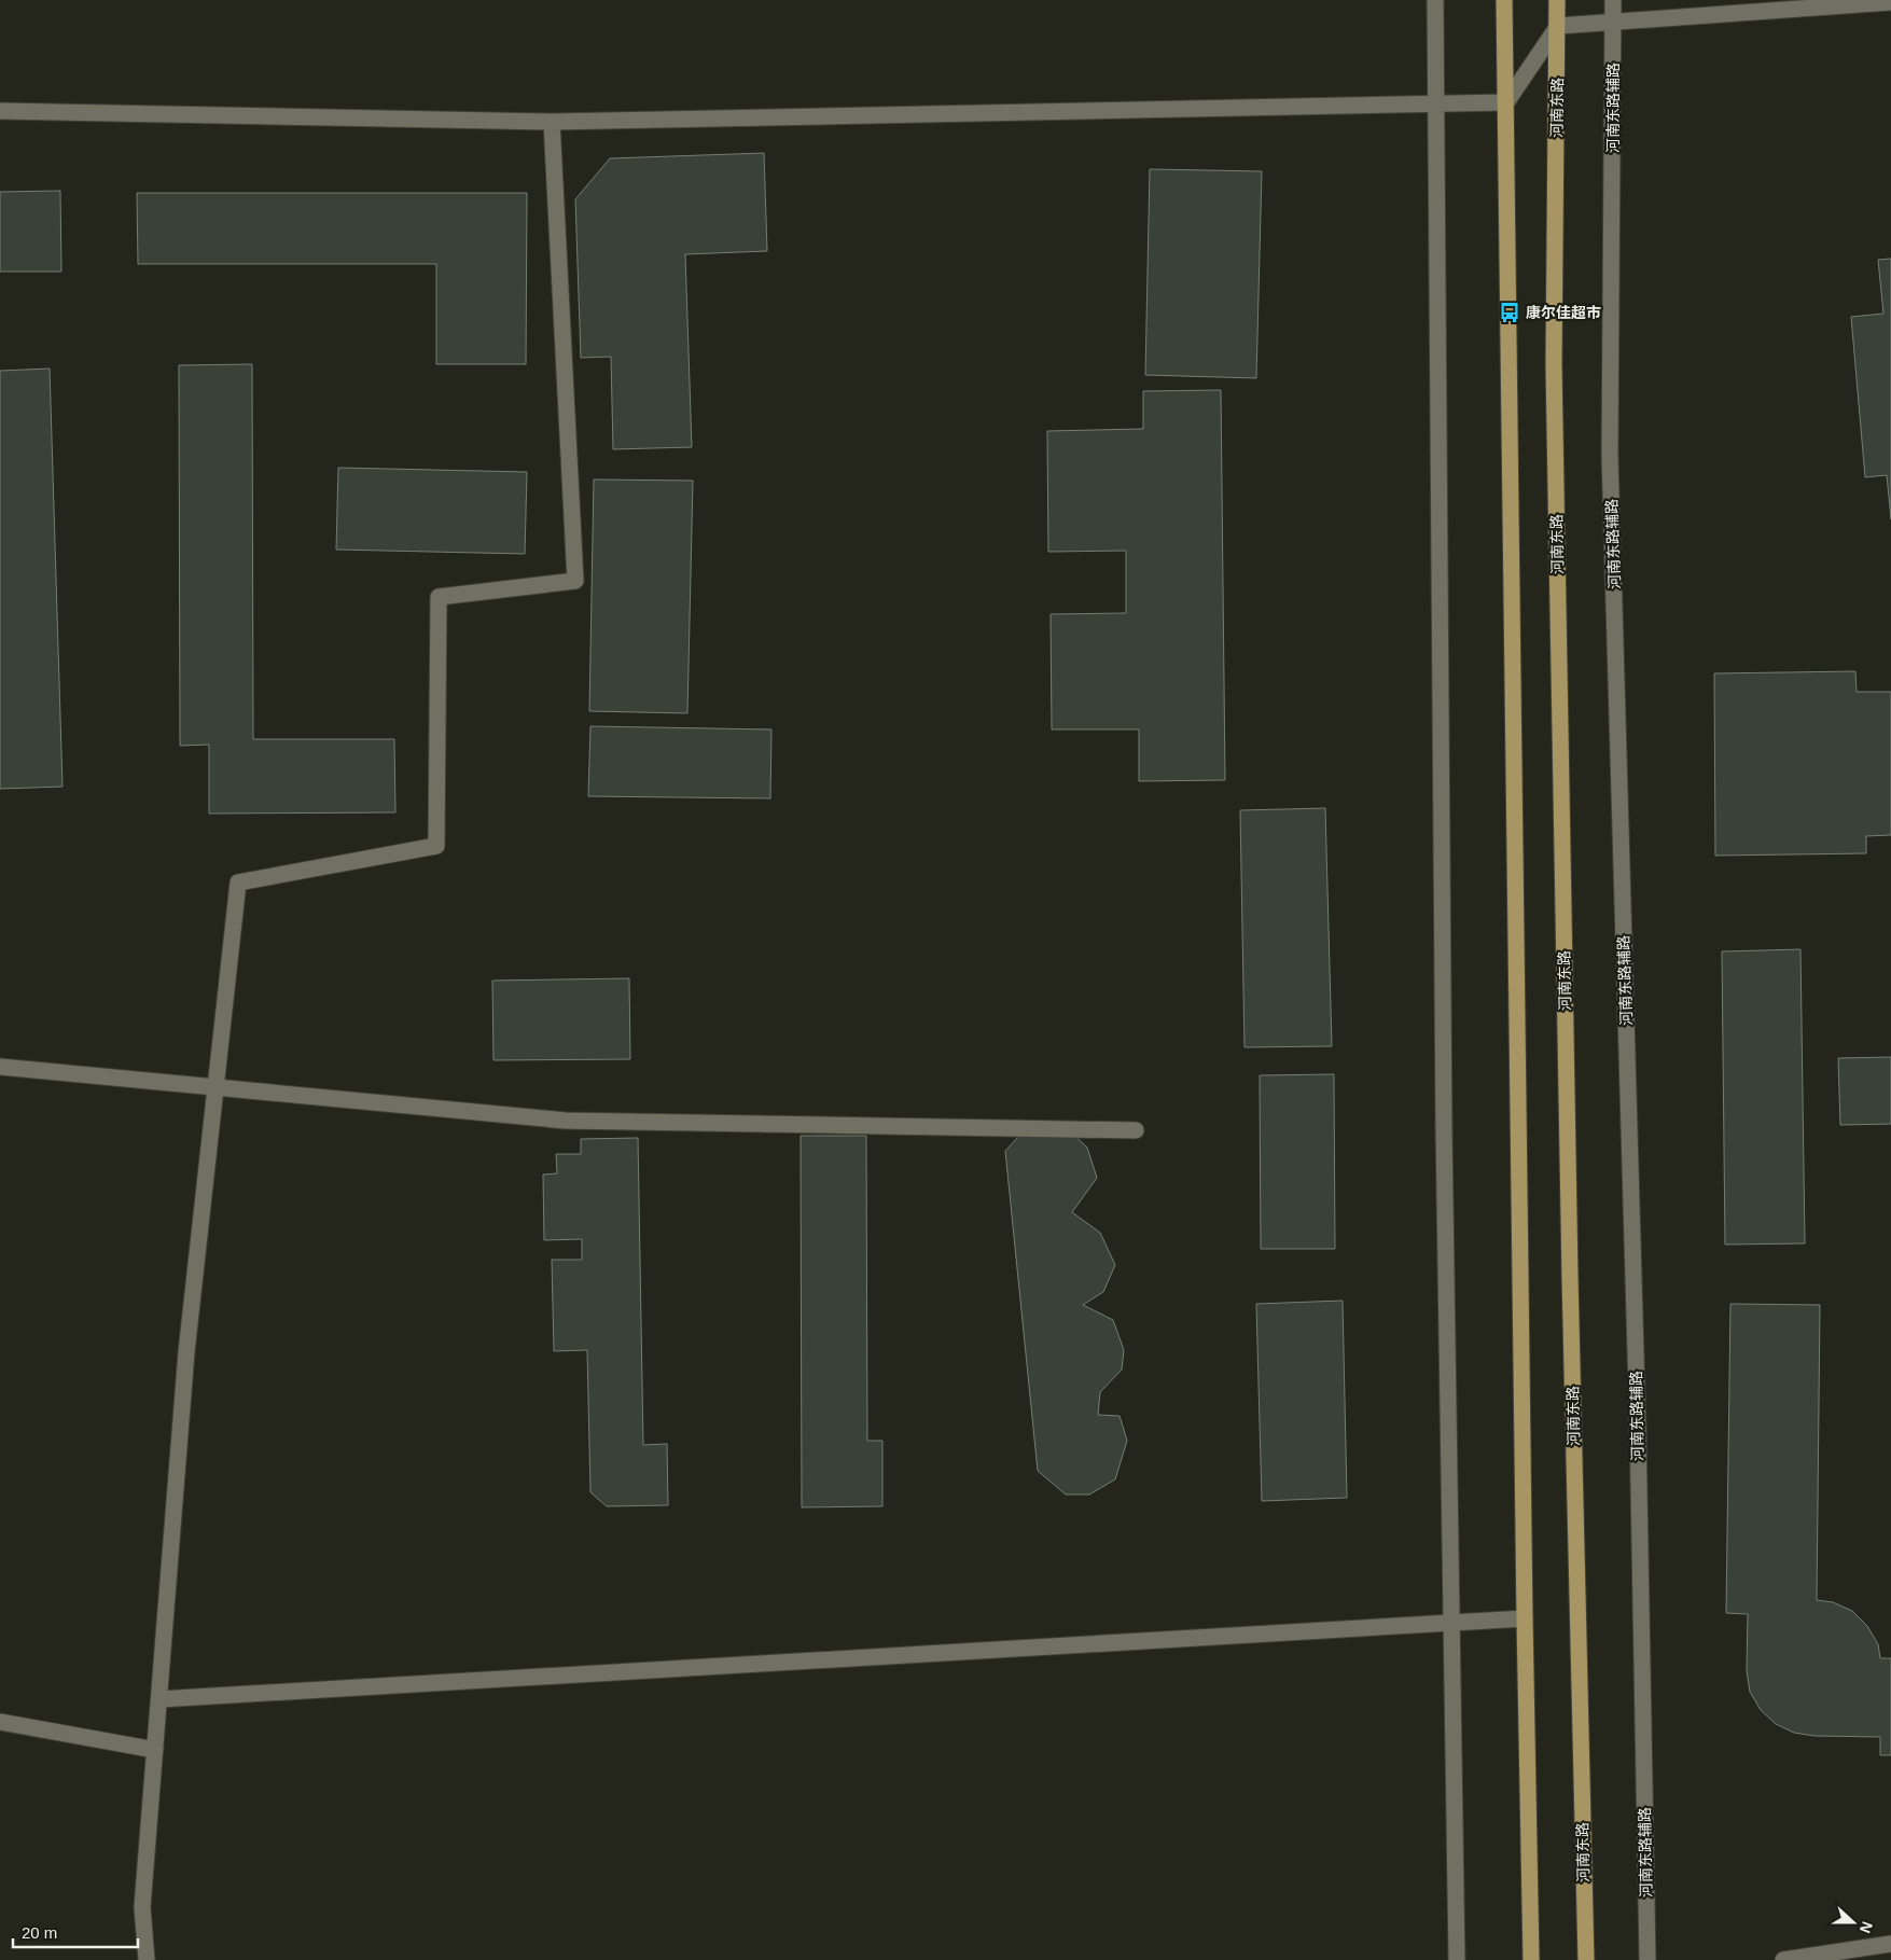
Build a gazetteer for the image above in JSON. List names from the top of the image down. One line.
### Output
{"streets":{"main road":["河南东路"],"street":["河南东路辅路"]},"places":{"bus stop":["康尔佳超市"]},"scale_bar":"20 m","north":"right"}
